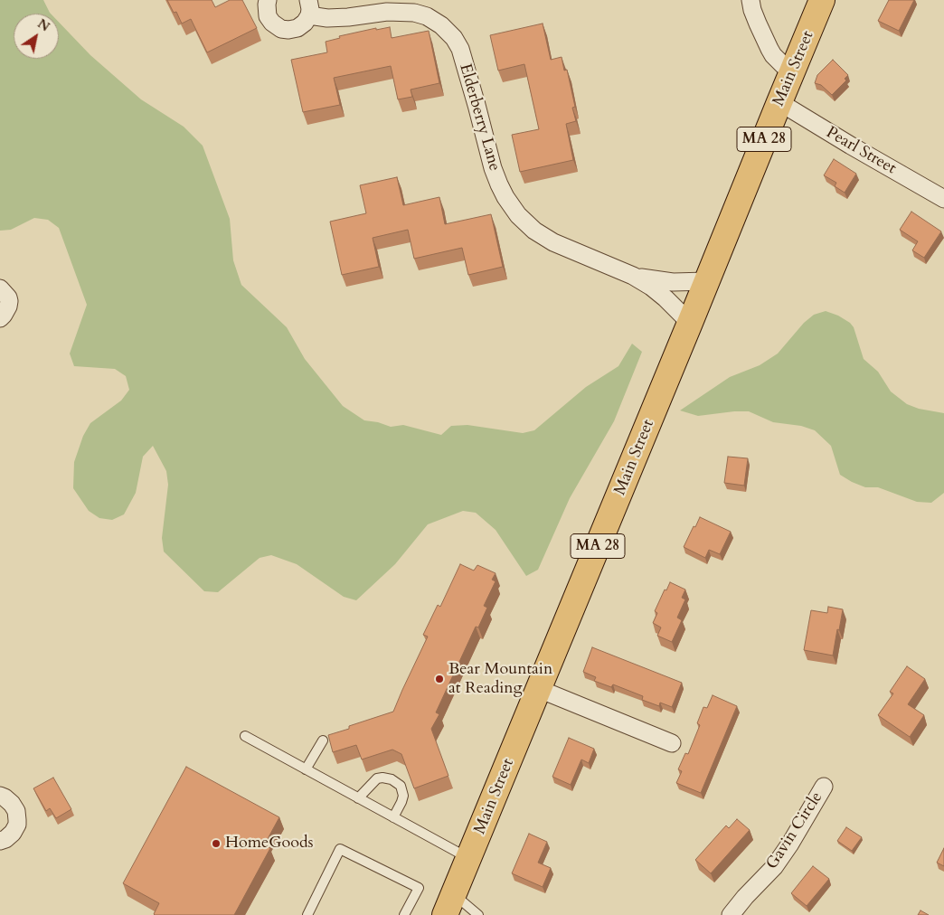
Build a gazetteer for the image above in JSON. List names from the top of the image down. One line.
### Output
{"streets":{"main road":["Main Street","MA 28"],"street":["Elderberry Lane","Pearl Street","Gavin Circle"]},"crossings":[["Main Street","Elderberry Lane"],["Main Street","Pearl Street"]],"places":["Bear Mountain at Reading","HomeGoods"],"north":"top right"}
